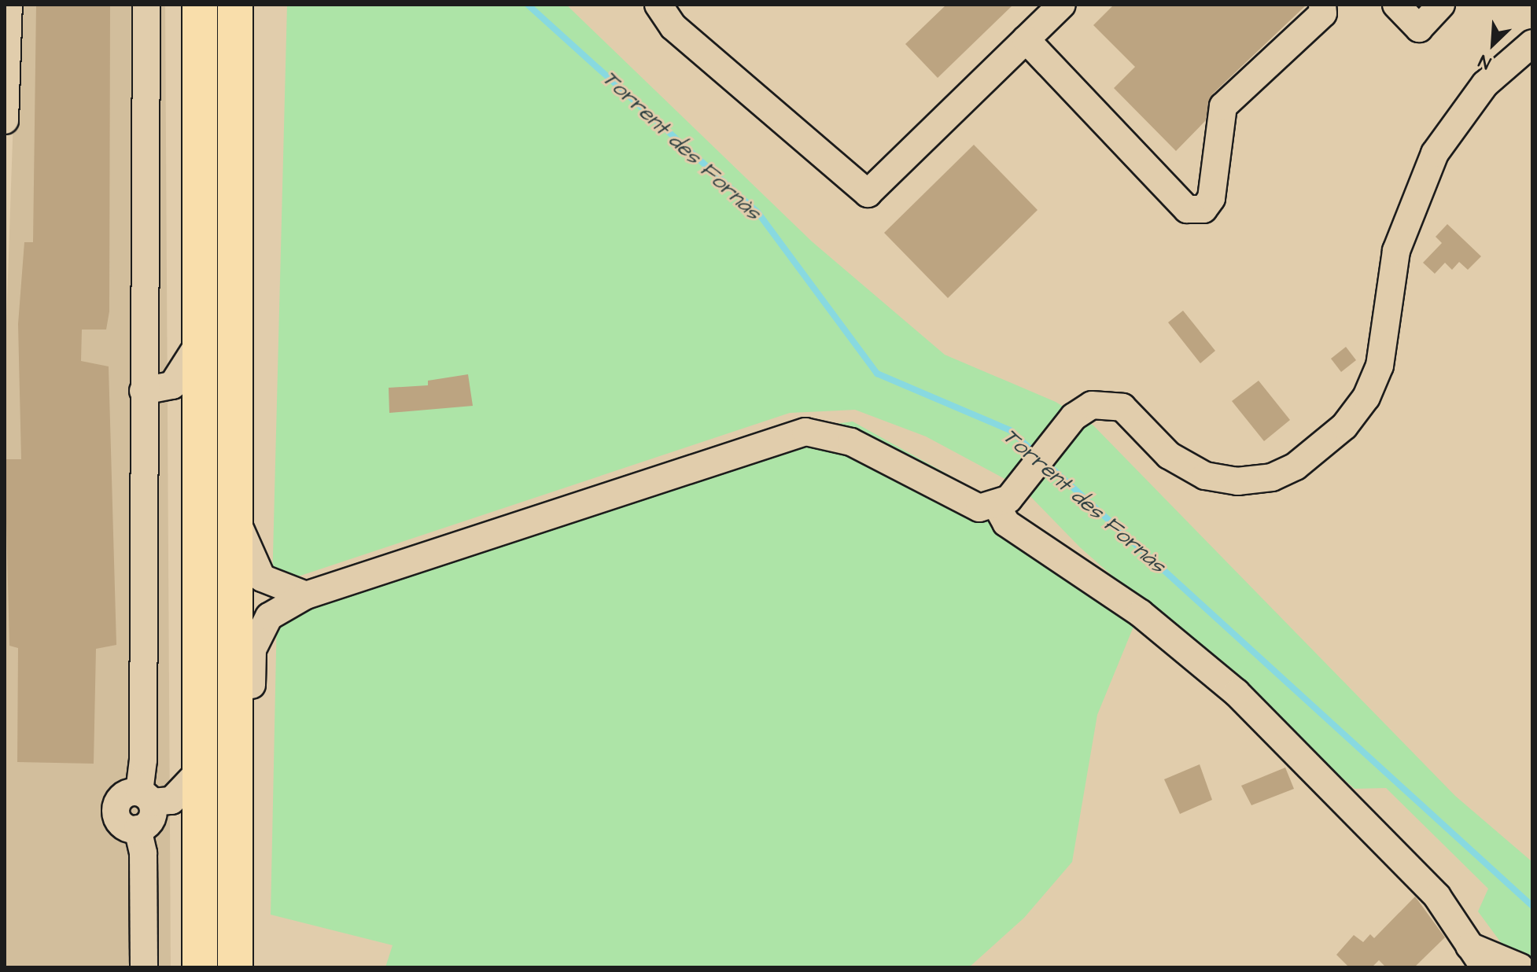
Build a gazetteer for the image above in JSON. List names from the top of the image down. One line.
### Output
{"water":["Torrent des Fornàs"],"north":"bottom left"}
